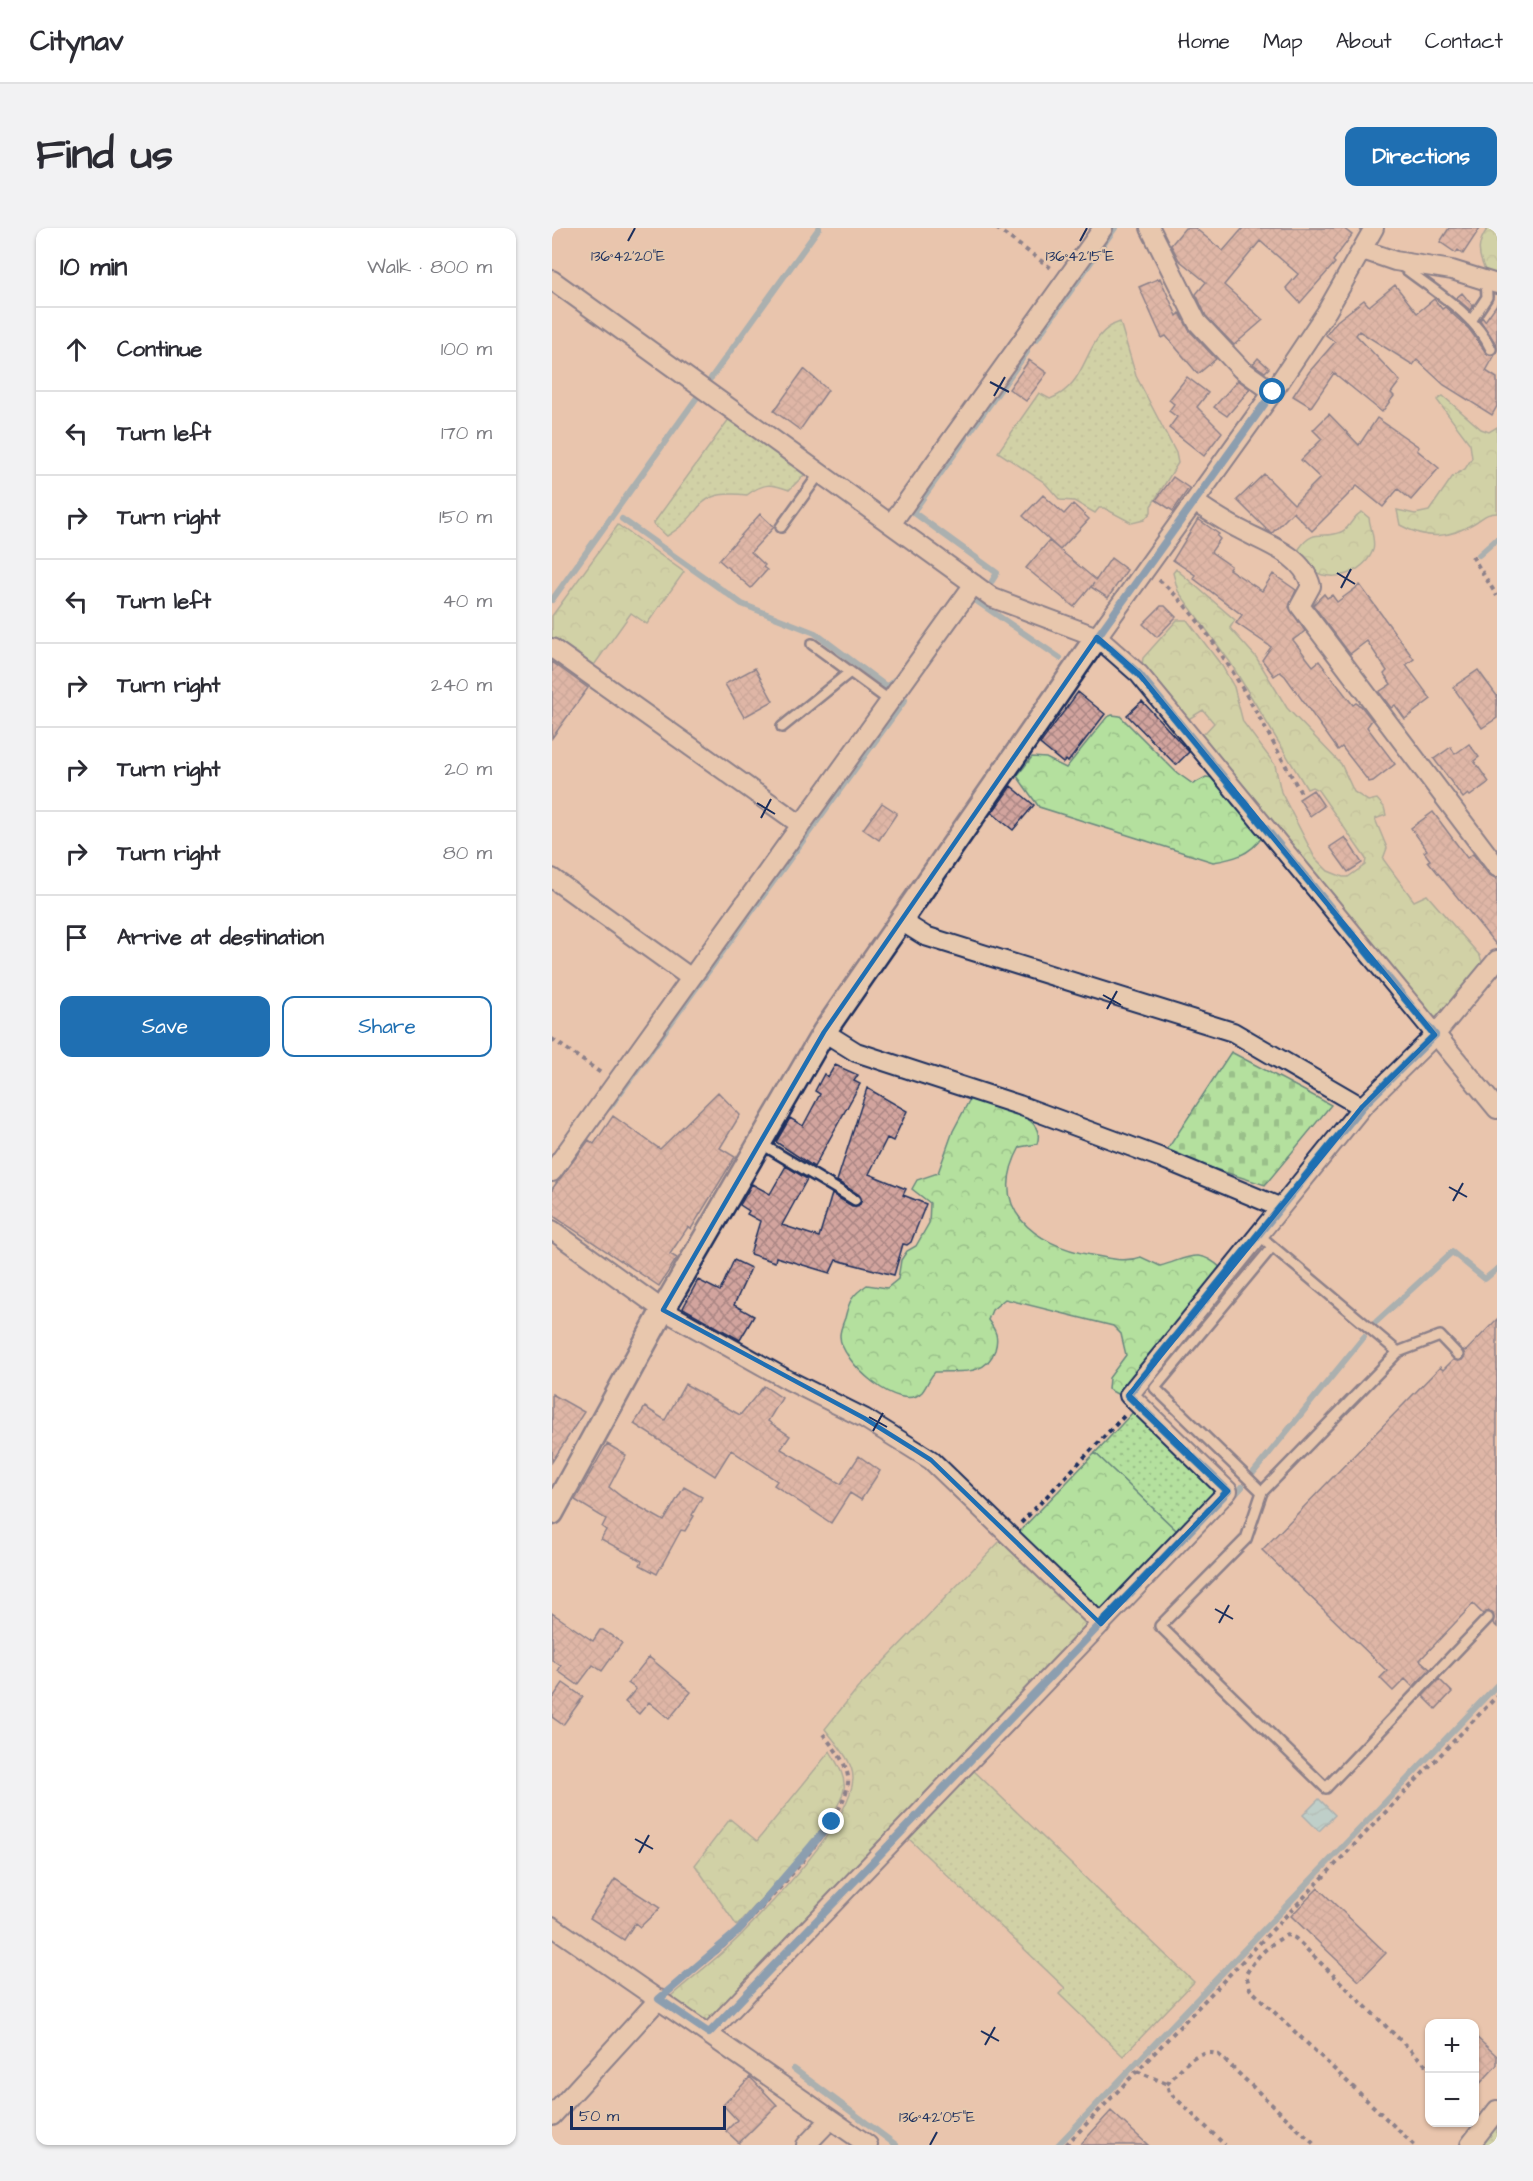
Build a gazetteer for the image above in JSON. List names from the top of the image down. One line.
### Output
{"scale_bar":"50 m","page":{"header":"Citynav","nav":["Home","Map","About","Contact"],"title":"Find us","buttons":["Directions",["Save","Share"]],"heading":["10 min","Walk · 800 m"],"list":[["Continue","100 m"],["Turn left","170 m"],["Turn right","150 m"],["Turn left","40 m"],["Turn right","240 m"],["Turn right","20 m"],["Turn right","80 m"],"Arrive at destination"],"map_buttons":["+","−"],"scale":"50 m"},"coordinates":["136°42'20\"E","136°42'15\"E","136°42'05\"E"]}
